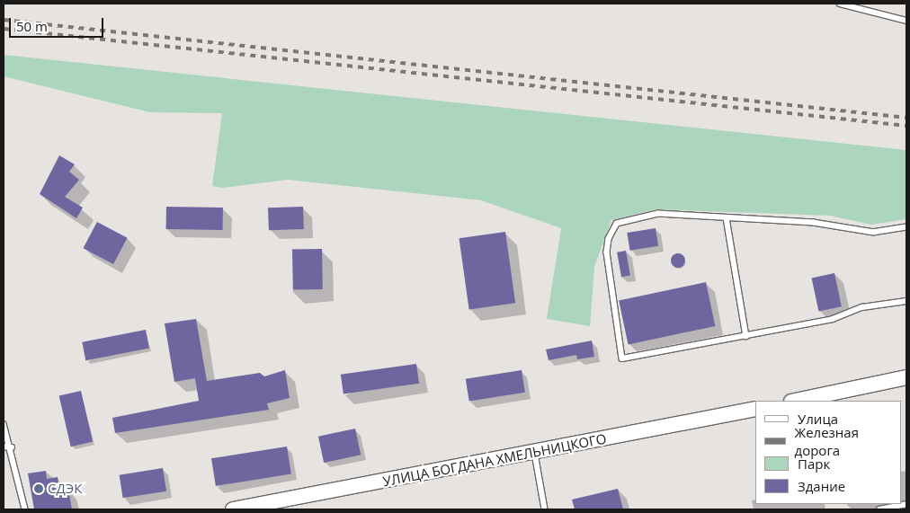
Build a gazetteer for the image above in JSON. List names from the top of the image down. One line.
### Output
{"streets":{"main road":["УЛИЦА БОГДАНА ХМЕЛЬНИЦКОГО"]},"places":["СДЭК"],"legend":["Улица","Железная дорога","Парк","Здание"],"scale_bar":"50 m"}
